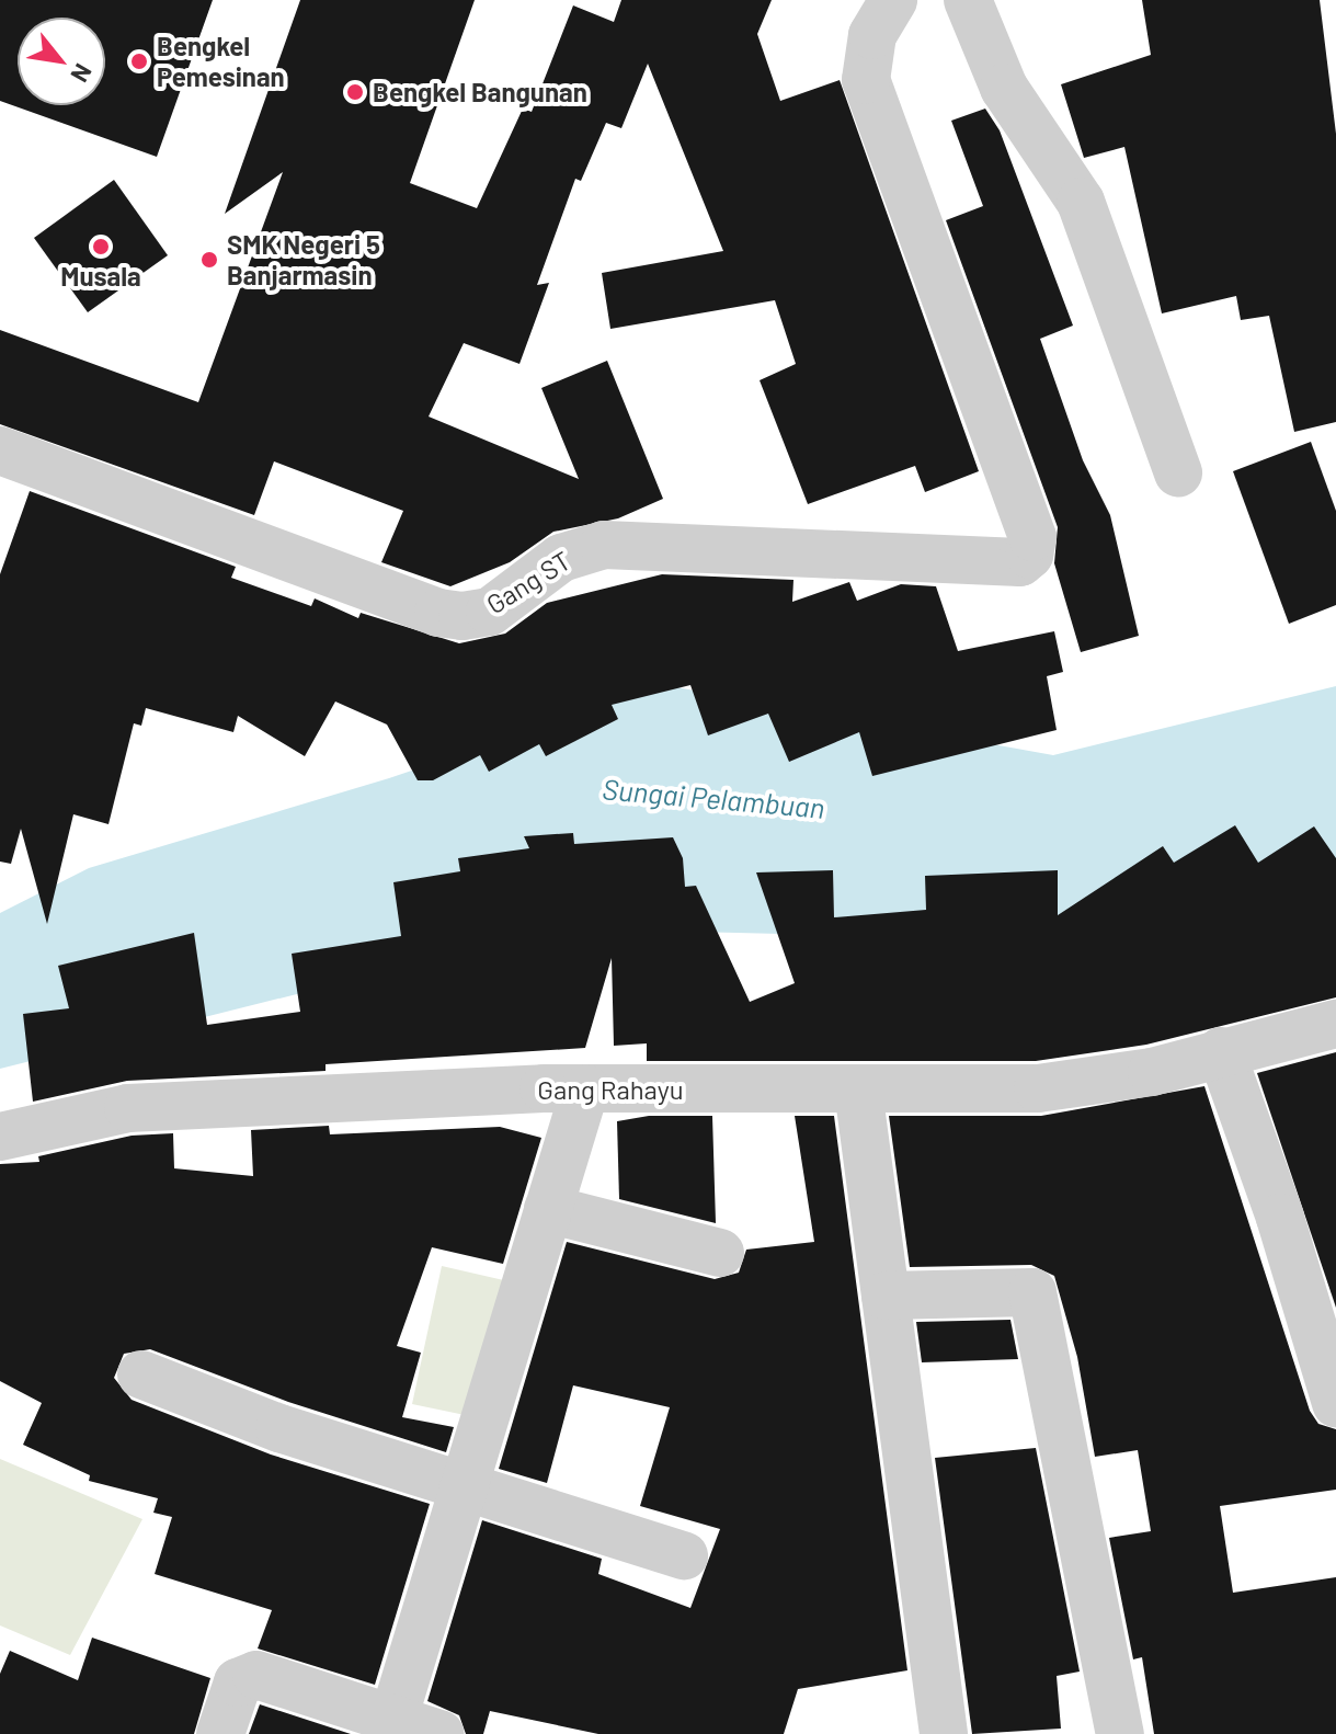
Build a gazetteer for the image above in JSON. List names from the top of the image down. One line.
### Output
{"streets":{"street":["Gang ST","Gang Rahayu"]},"water":["Sungai Pelambuan"],"places":["Bengkel Pemesinan","Bengkel Bangunan","Musala","SMK Negeri 5 Banjarmasin"],"north":"bottom right"}
